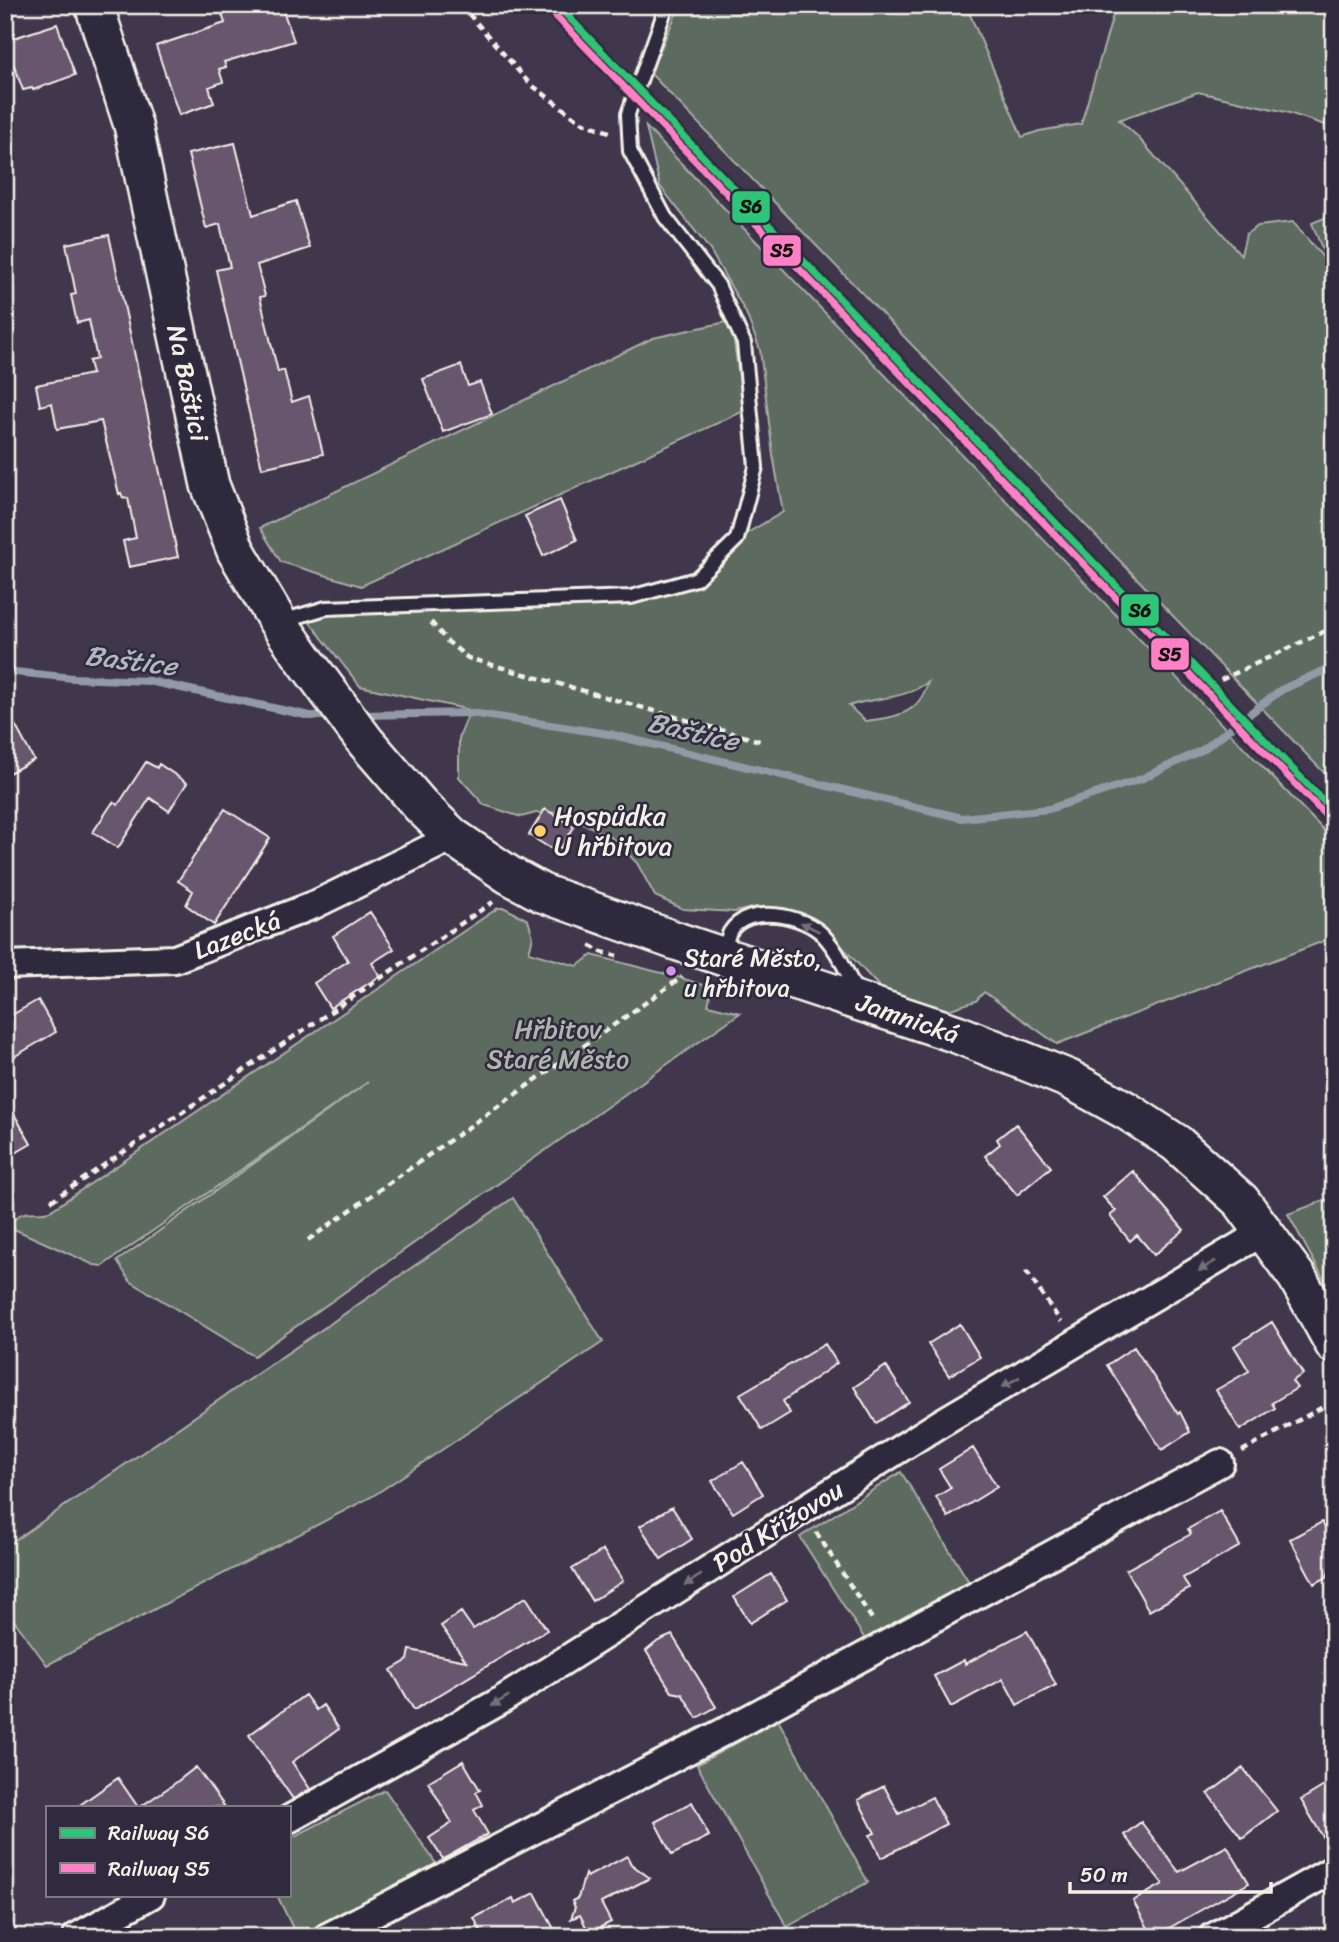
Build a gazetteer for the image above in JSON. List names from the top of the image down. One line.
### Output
{"streets":{"main road":["Na Baštici","Jamnická"],"street":["Lazecká","Pod Křížovou"]},"crossings":[["Na Baštici","Jamnická"],["Lazecká","Jamnická"],["Jamnická","Pod Křížovou"]],"water":["Baštice"],"parks":["Hřbitov Staré Město"],"places":["Hospůdka U hřbitova","Staré Město, u hřbitova"],"lines":["rail line S6","rail line S5"],"legend":["Railway S6","Railway S5"],"scale_bar":"50 m"}
